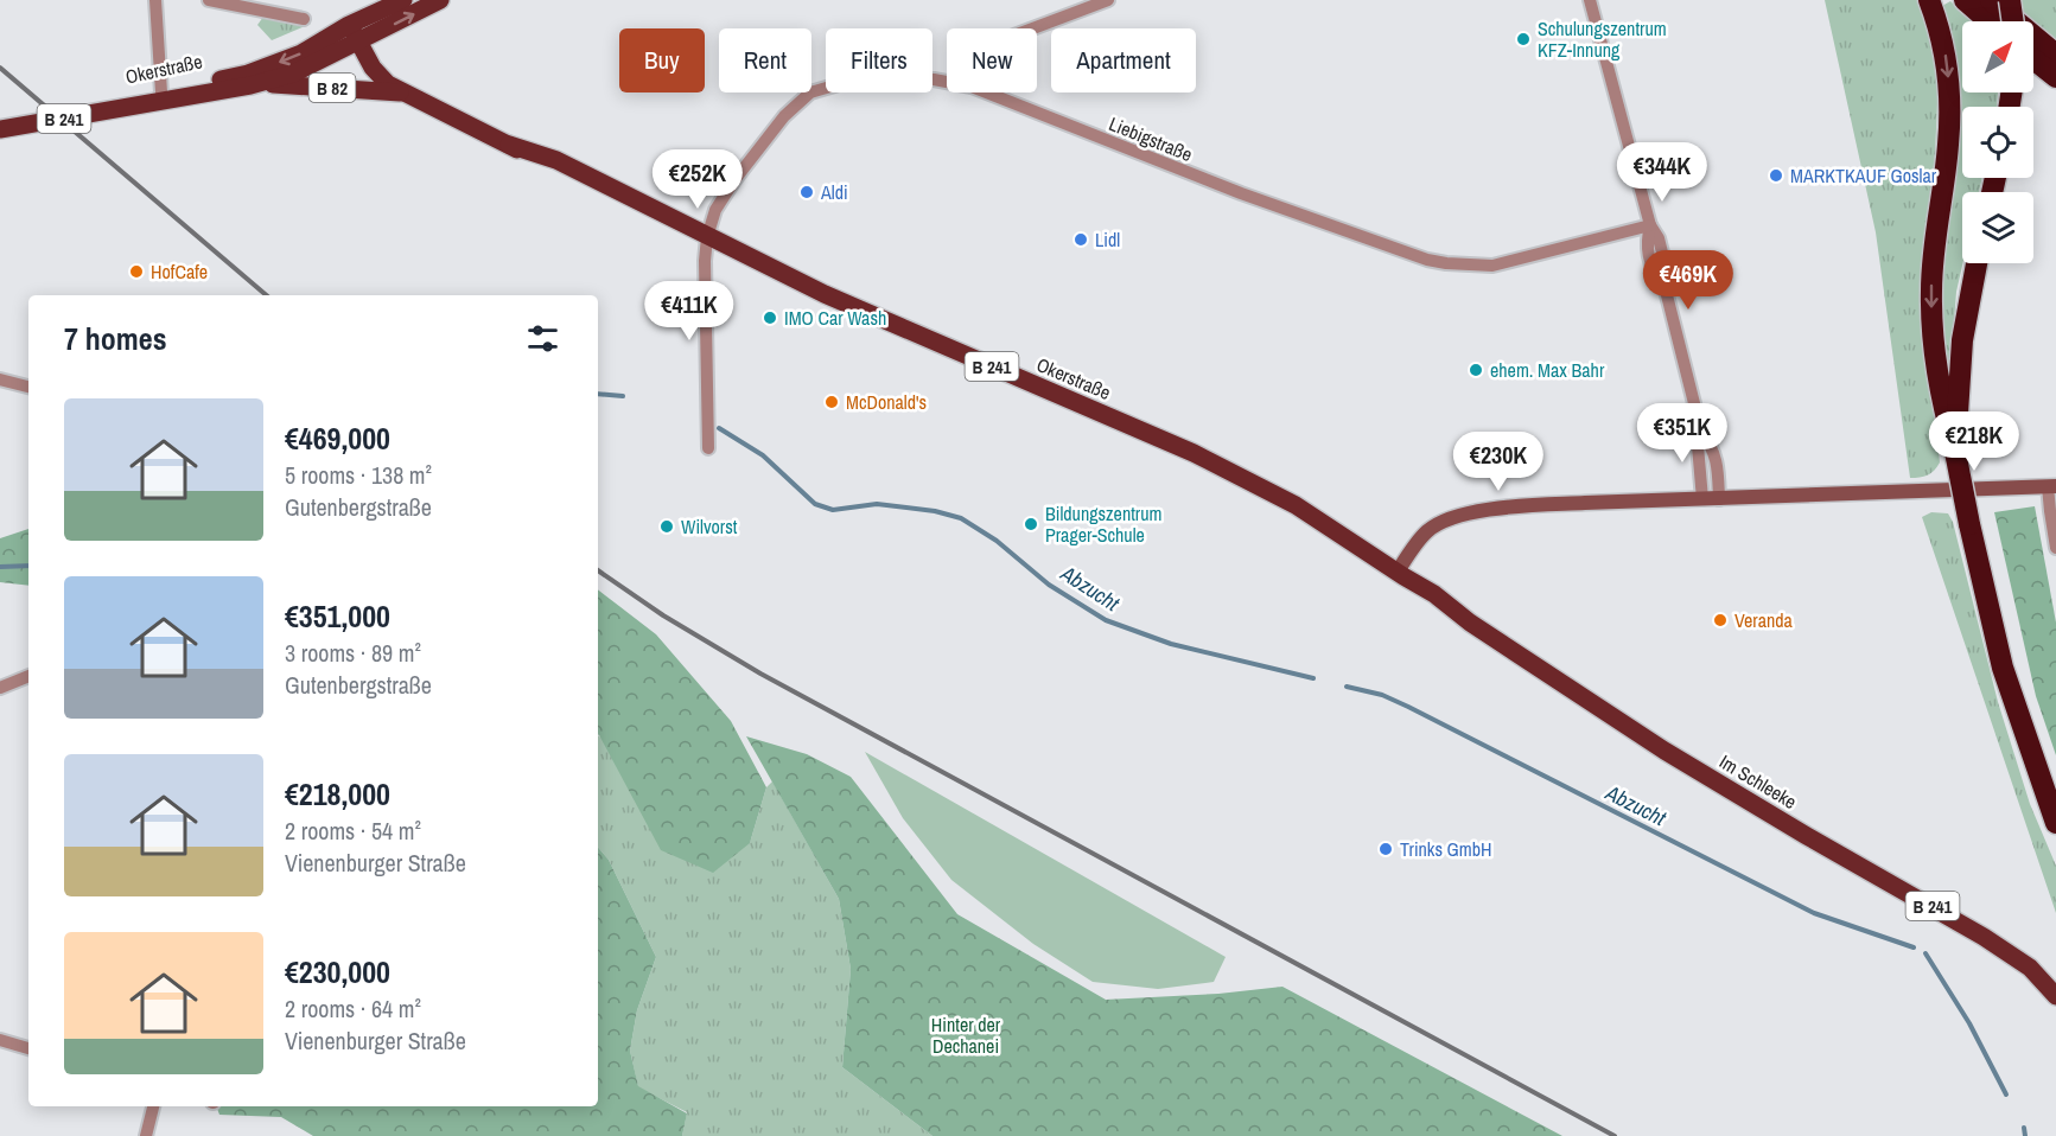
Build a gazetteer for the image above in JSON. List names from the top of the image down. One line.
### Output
{"streets":{"main road":["Okerstraße","B 82","B 241","Im Schleeke"],"street":["Liebigstraße"]},"crossings":[["Okerstraße","B 82"],["Okerstraße","Liebigstraße"],["Okerstraße","Im Schleeke"]],"water":["Abzucht"],"parks":["Hinter der Dechanei"],"places":["Schulungszentrum KFZ-Innung","MARKTKAUF Goslar","Aldi","Lidl","HofCafe","IMO Car Wash","ehem. Max Bahr","McDonald's","Bildungszentrum Prager-Schule","Wilvorst","Veranda","Trinks GmbH"],"north":"top right","page":{"chip":["Buy","Rent","Filters","New","Apartment"],"price":["€344K","€252K","€469K","€411K","€351K","€218K","€230K"],"heading":"7 homes","list":[{"name":"€469,000","note":"5 rooms · 138 m² · Gutenbergstraße"},{"name":"€351,000","note":"3 rooms · 89 m² · Gutenbergstraße"},{"name":"€218,000","note":"2 rooms · 54 m² · Vienenburger Straße"},{"name":"€230,000","note":"2 rooms · 64 m² · Vienenburger Straße"}]}}
